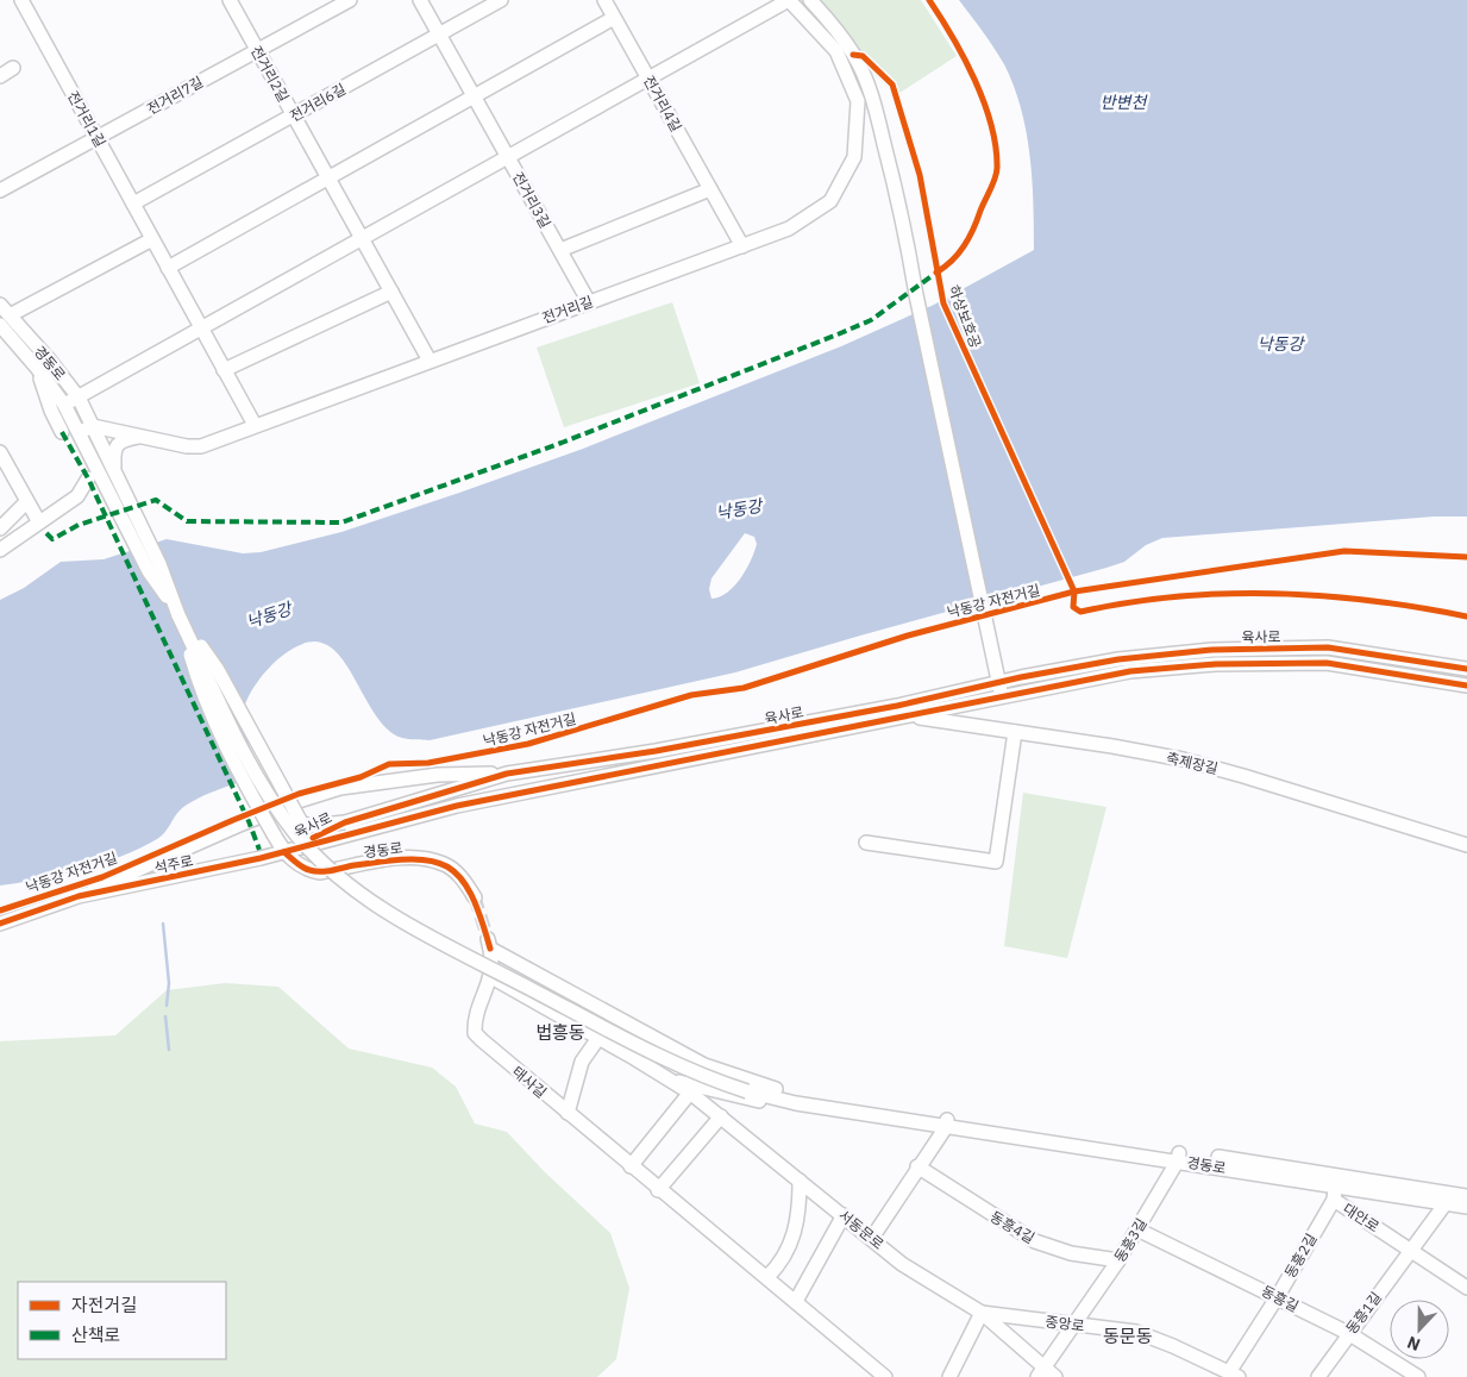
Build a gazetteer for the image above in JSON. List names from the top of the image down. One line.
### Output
{"streets":{"street":["전거리2길","전거리7길","전거리6길","전거리4길","전거리1길","전거리3길","전거리길","경동로","육사로","축제장길","석주로","태사길","대안로","동흥4길","서동문로","동흥3길","동흥2길","동흥길","동흥1길","중앙로"],"cycle path":["하상보호공","낙동강 자전거길"]},"crossings":[["전거리2길","전거리7길"],["전거리2길","전거리6길"],["전거리2길","전거리길"],["전거리7길","전거리1길"],["전거리6길","전거리1길"],["전거리6길","전거리3길"],["전거리4길","전거리길"],["전거리1길","전거리길"],["전거리3길","전거리길"],["전거리길","경동로"],["경동로","육사로"],["경동로","석주로"],["경동로","대안로"],["경동로","동흥3길"],["육사로","축제장길"],["육사로","석주로"],["대안로","동흥2길"],["대안로","동흥1길"],["동흥4길","동흥3길"],["서동문로","동흥3길"],["서동문로","중앙로"],["동흥3길","동흥길"],["동흥3길","중앙로"],["동흥2길","동흥길"],["동흥2길","중앙로"],["동흥길","동흥1길"]],"districts":["법흥동","동문동"],"water":["반변천","낙동강"],"legend":["자전거길","산책로"],"north":"bottom"}
